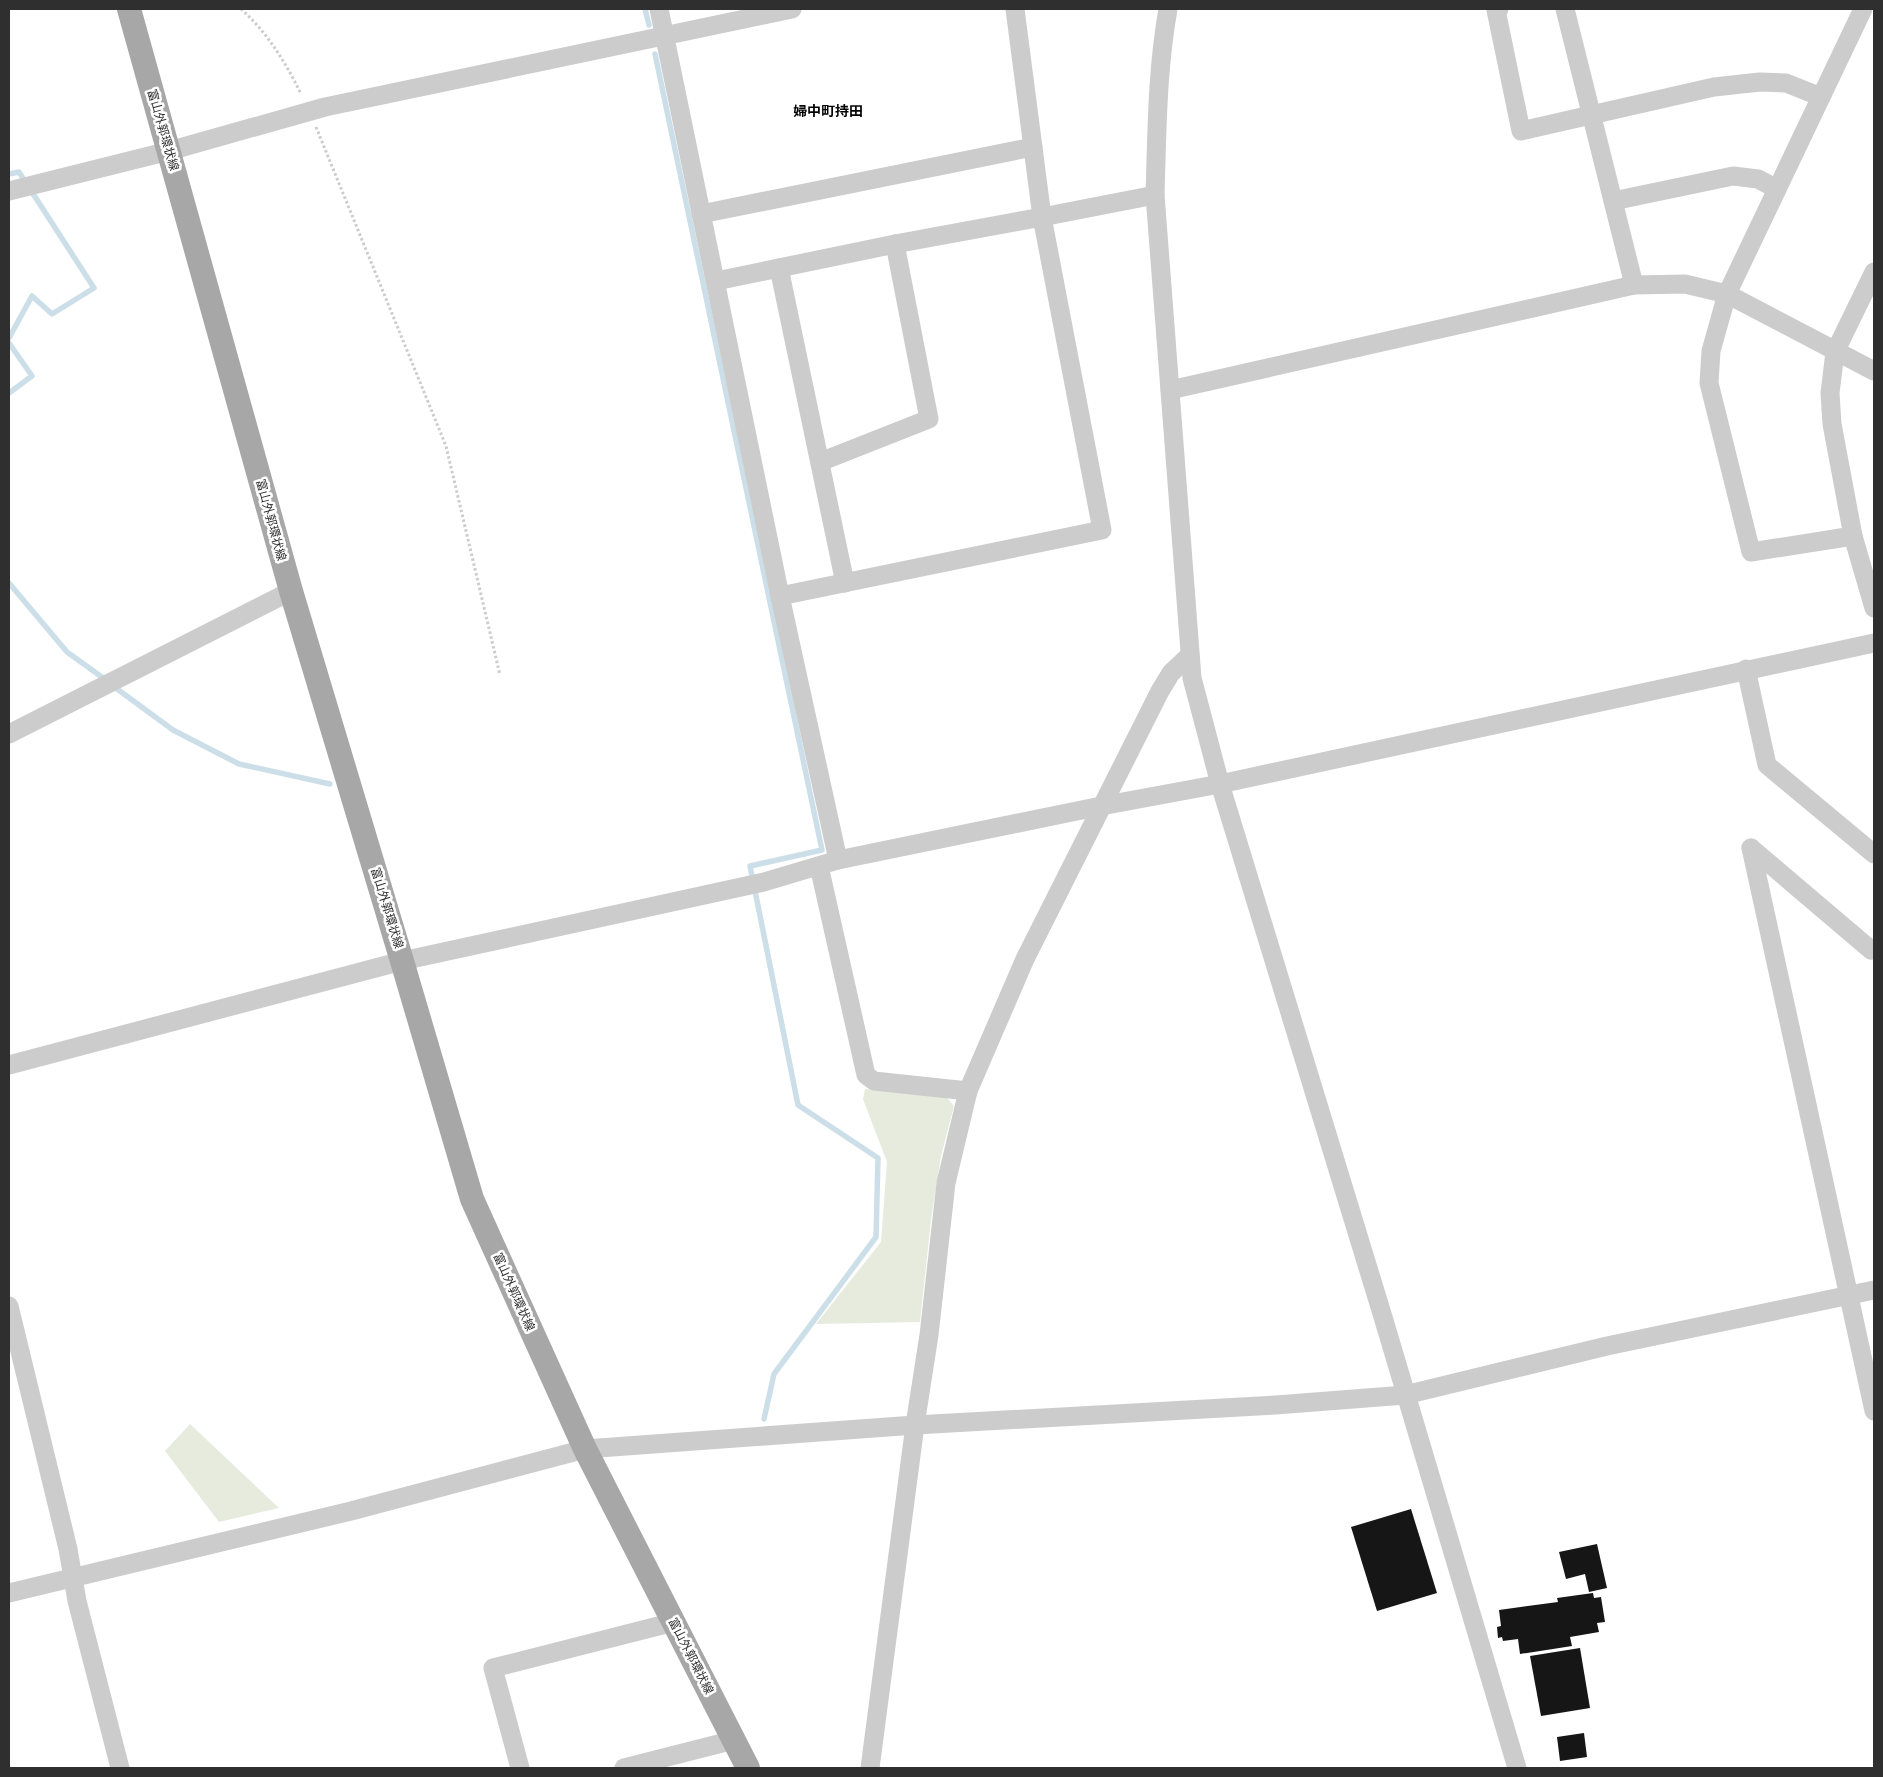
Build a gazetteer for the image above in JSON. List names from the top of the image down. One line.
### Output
{"streets":{"main road":["富山外郭環状線"]},"districts":["婦中町持田"]}
